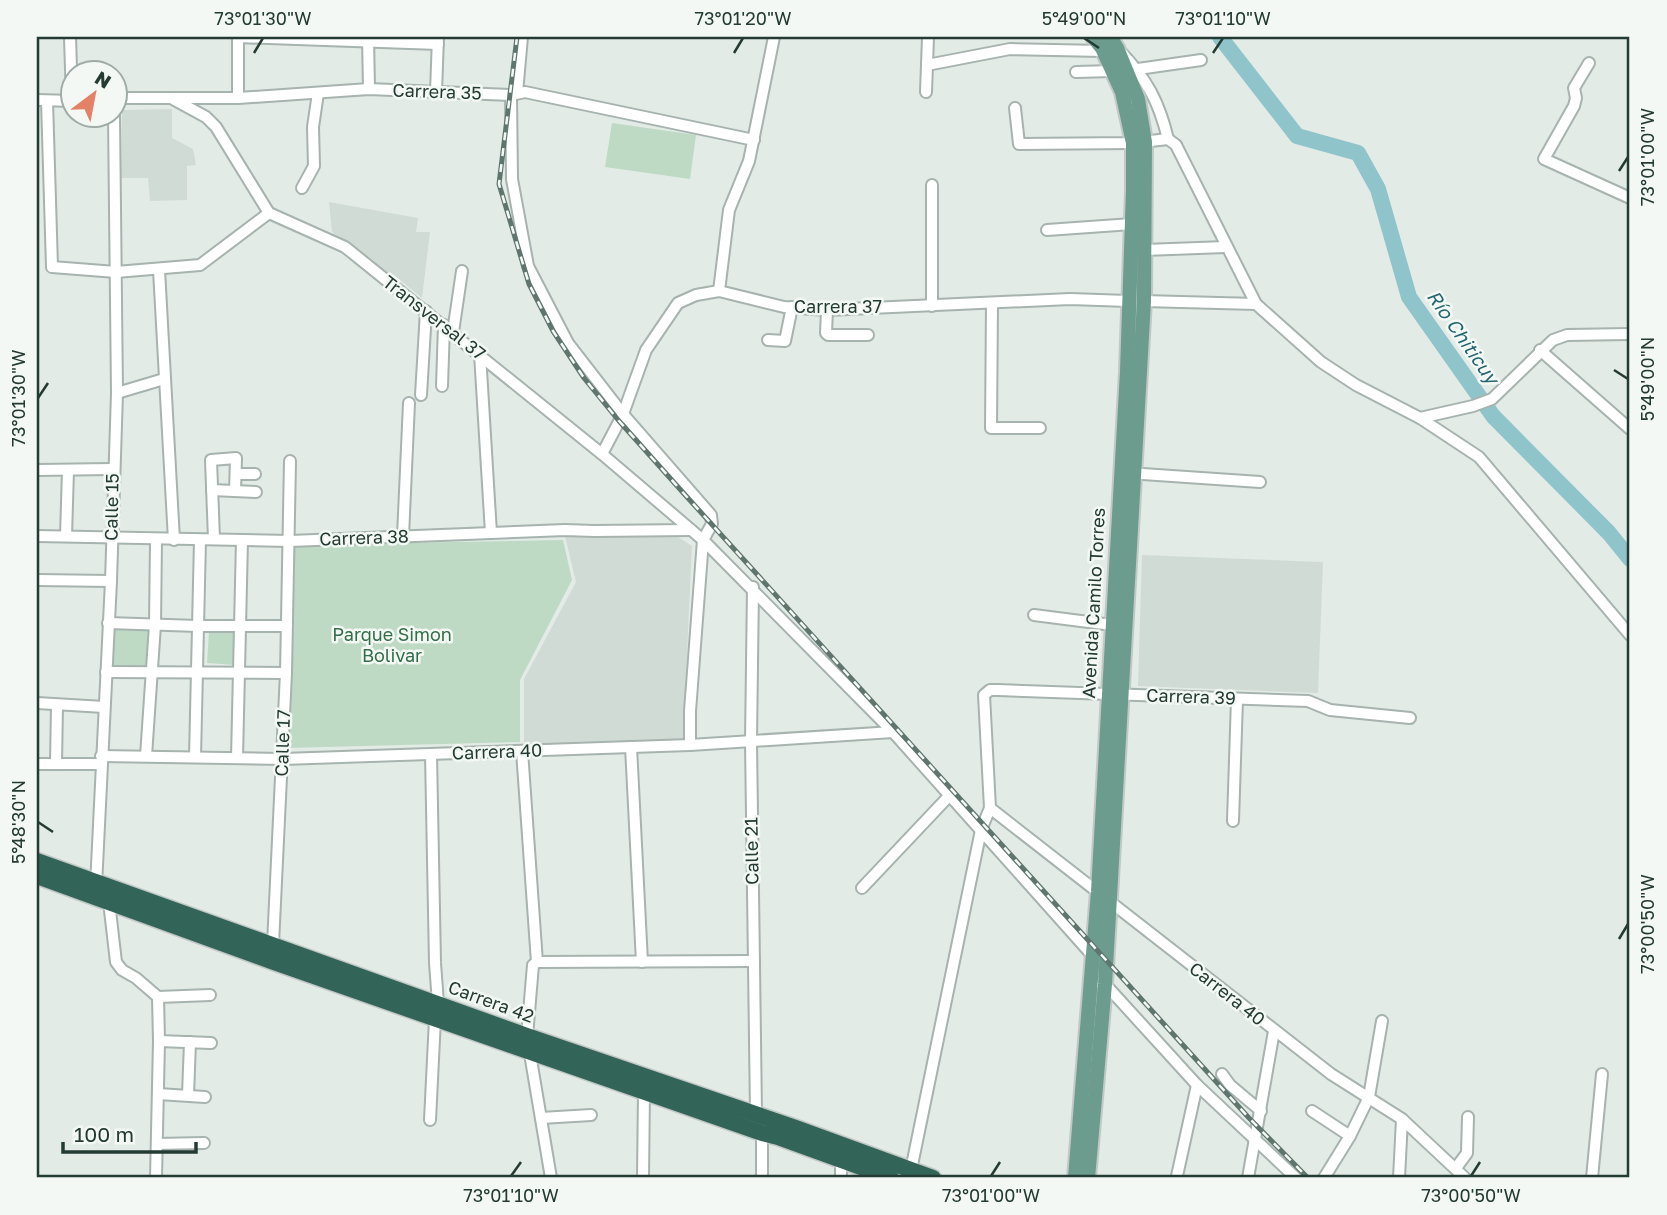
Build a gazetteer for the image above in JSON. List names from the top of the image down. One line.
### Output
{"streets":{"highway":["Carrera 42"],"main road":["Avenida Camilo Torres"],"street":["Carrera 35","Carrera 37","Transversal 37","Calle 15","Carrera 38","Carrera 39","Calle 17","Carrera 40","Calle 21"]},"crossings":[["Carrera 37","Transversal 37"],["Carrera 37","Avenida Camilo Torres"],["Transversal 37","Carrera 38"],["Calle 15","Carrera 38"],["Calle 15","Carrera 40"],["Calle 15","Carrera 42"],["Carrera 38","Calle 17"],["Avenida Camilo Torres","Carrera 39"],["Avenida Camilo Torres","Carrera 40"],["Carrera 39","Carrera 40"],["Calle 17","Carrera 40"],["Calle 17","Carrera 42"],["Carrera 40","Calle 21"],["Calle 21","Carrera 42"]],"water":["Río Chiticuy"],"parks":["Parque Simon Bolivar"],"scale_bar":"100 m","north":"top right","coordinates":["73°01'30\"W","73°01'20\"W","5°49'00\"N","73°01'10\"W","73°01'00\"W","5°48'30\"N","73°00'50\"W"]}
